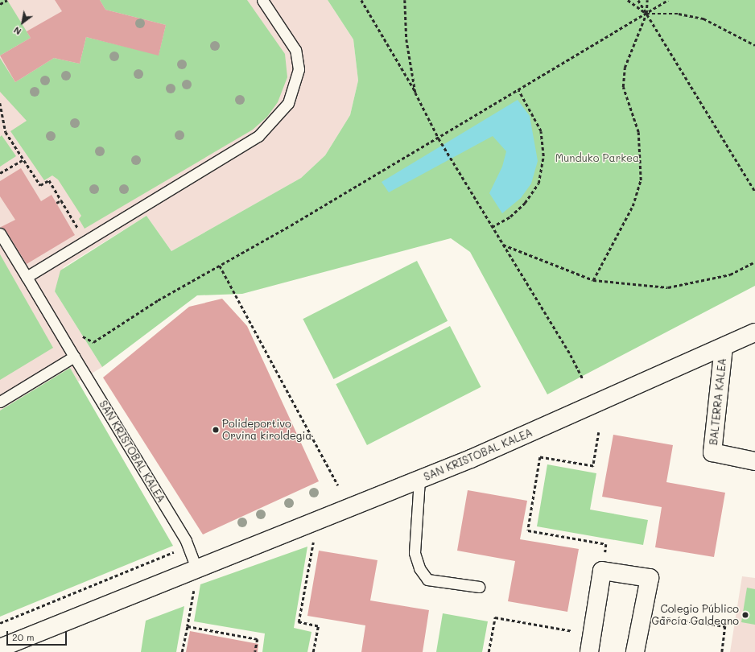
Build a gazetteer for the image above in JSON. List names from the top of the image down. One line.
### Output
{"streets":{"main road":["BALTERRA KALEA","SAN KRISTOBAL KALEA"]},"crossings":[["BALTERRA KALEA","SAN KRISTOBAL KALEA"]],"parks":["Munduko Parkea"],"places":["Polideportivo Orvina kiroldegia","Colegio Público García Galdeano"],"scale_bar":"20 m","north":"bottom left"}
